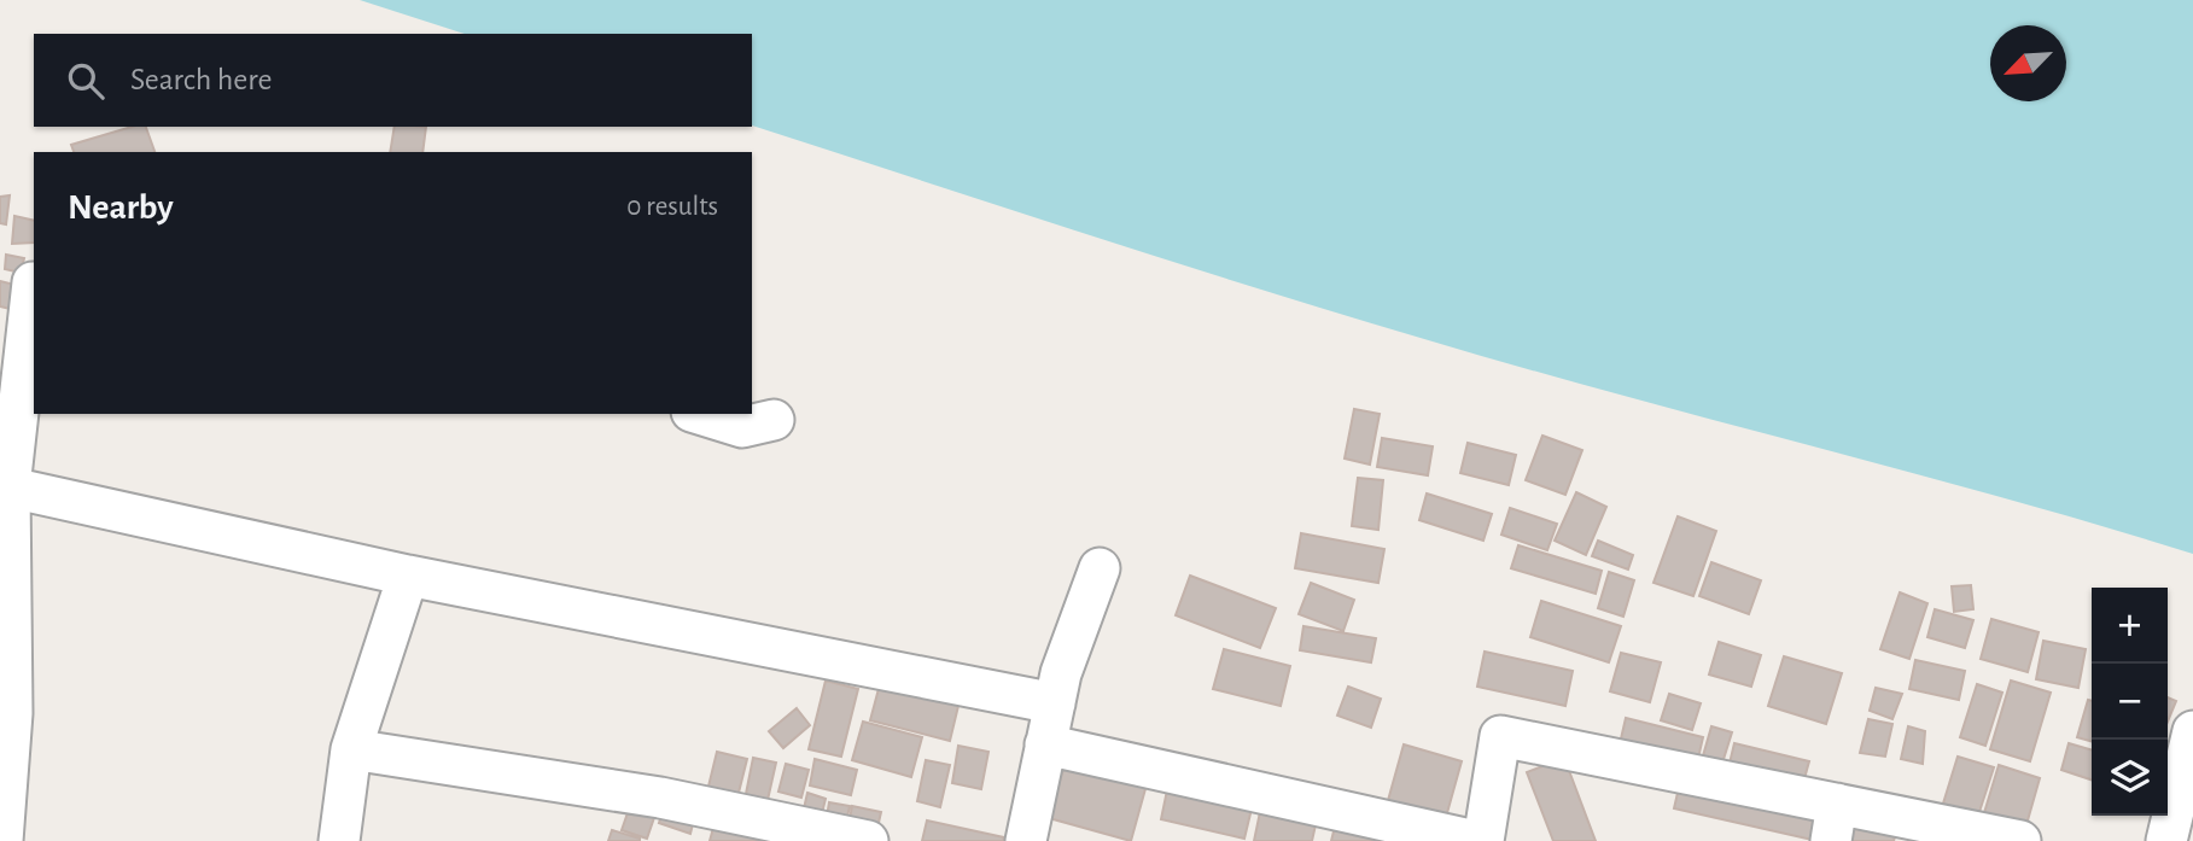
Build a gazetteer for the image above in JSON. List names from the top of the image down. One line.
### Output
{"north":"bottom left","page":{"search":"Search here","heading":["Nearby","0 results"],"map_buttons":["+","−"]}}
